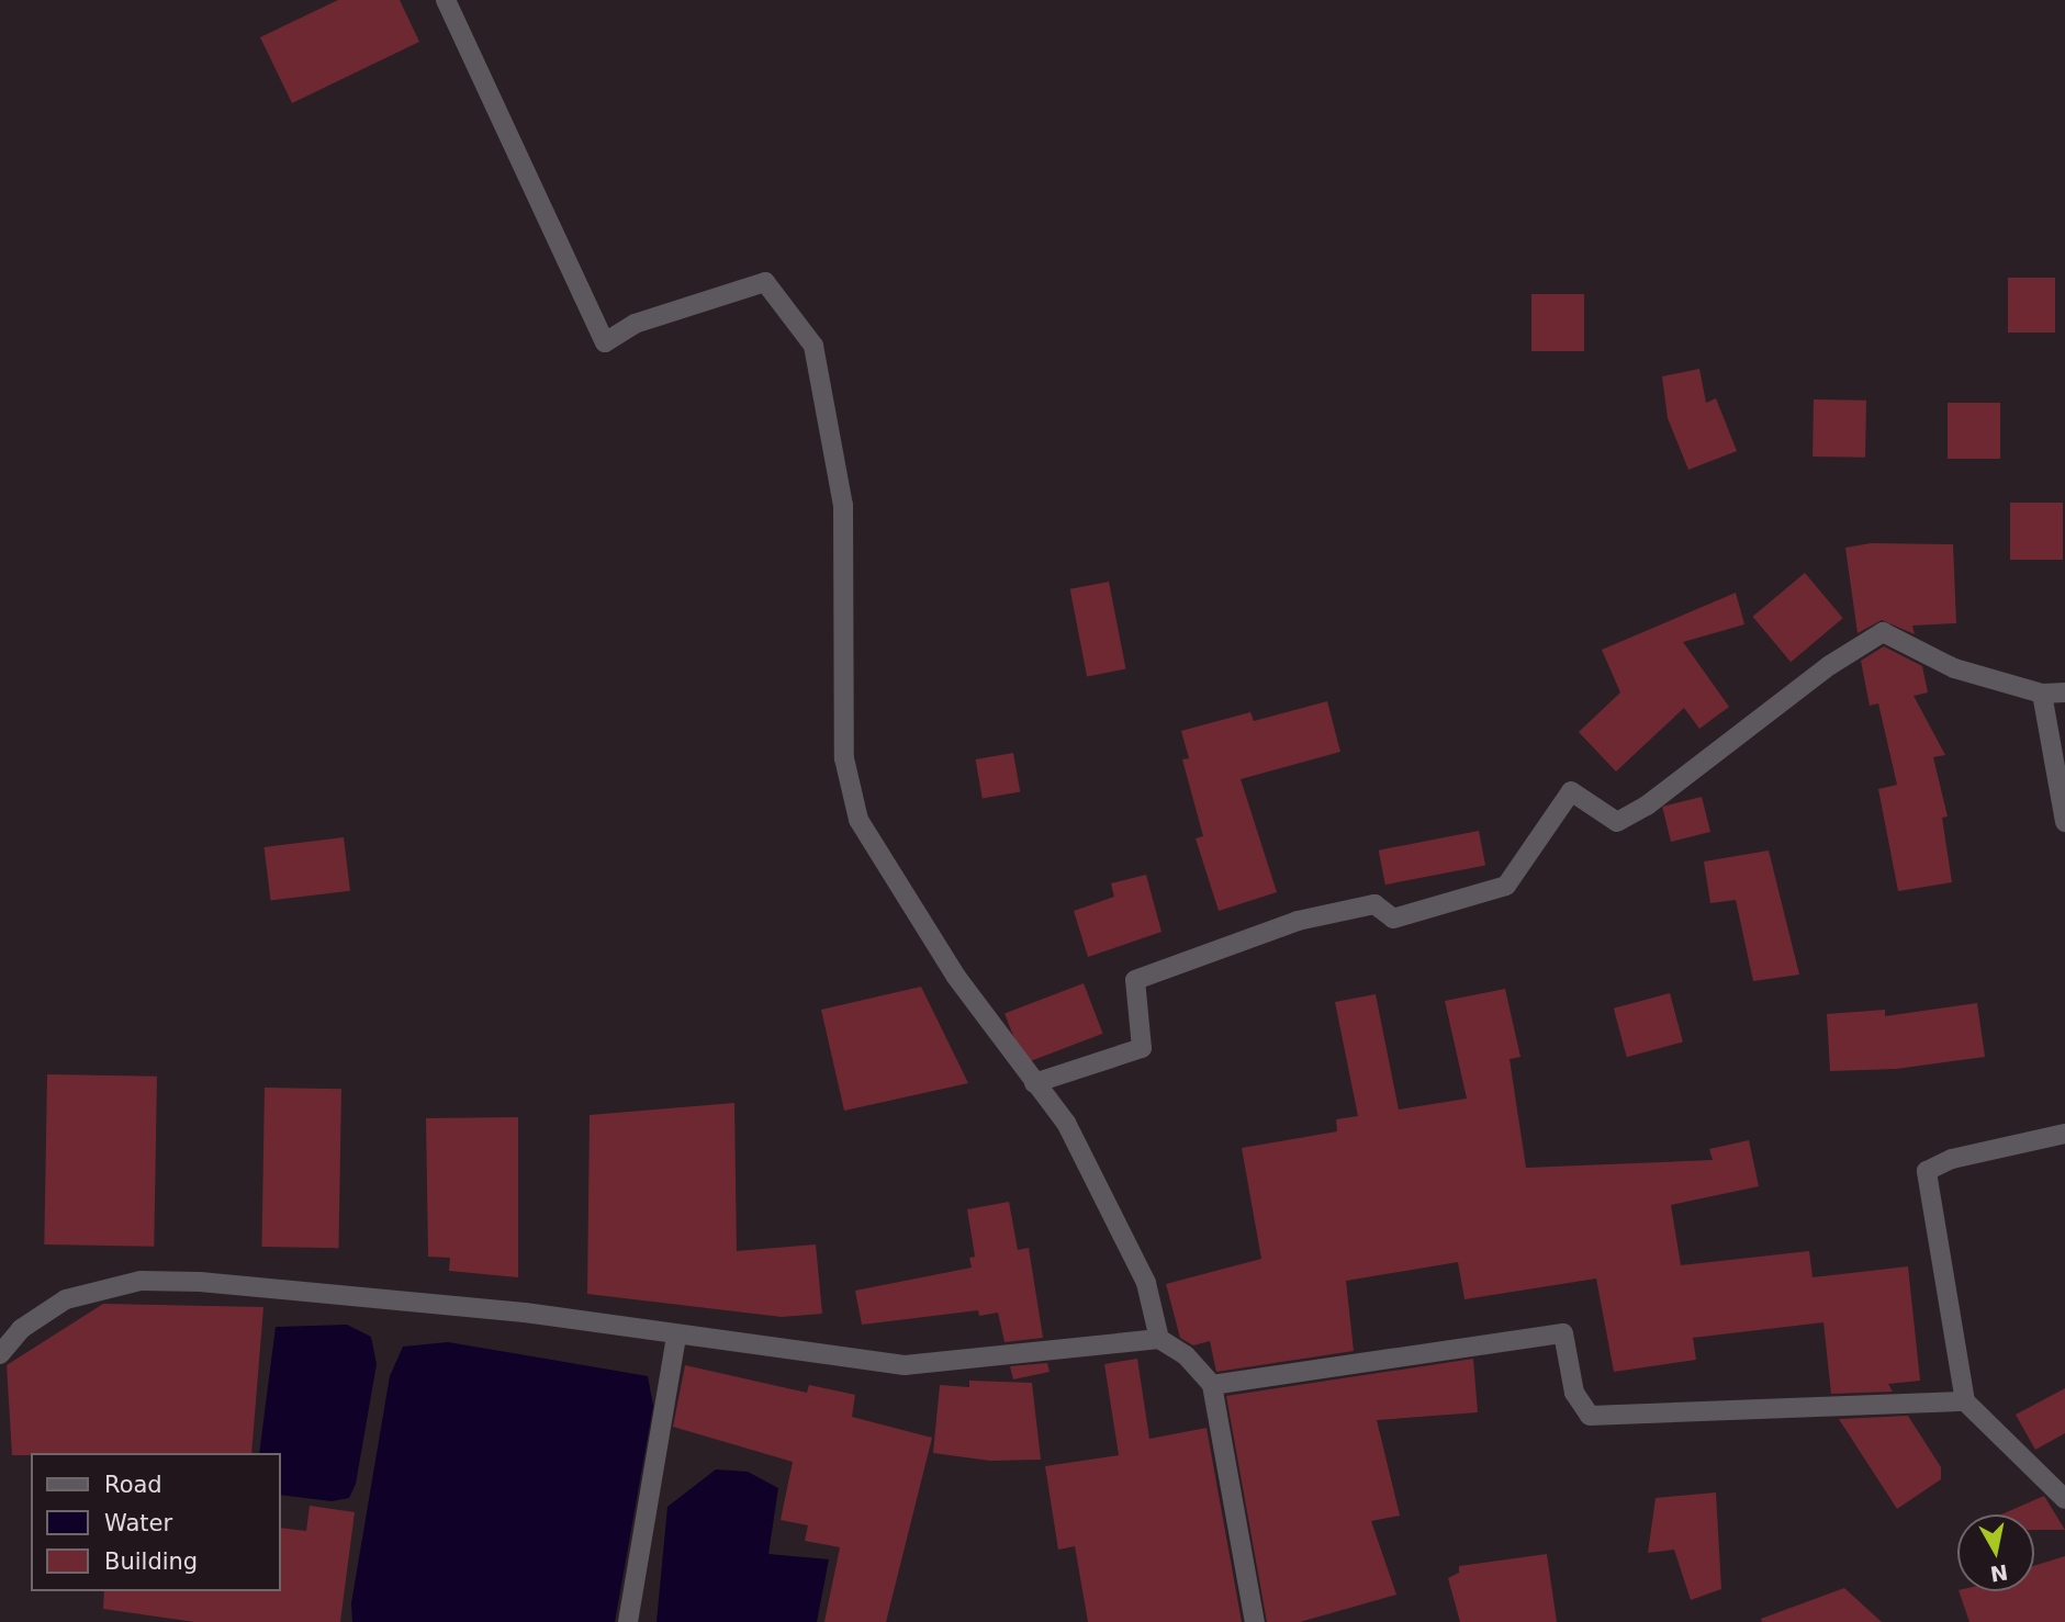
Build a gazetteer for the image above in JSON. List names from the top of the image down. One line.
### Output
{"legend":["Road","Water","Building"],"north":"bottom"}
